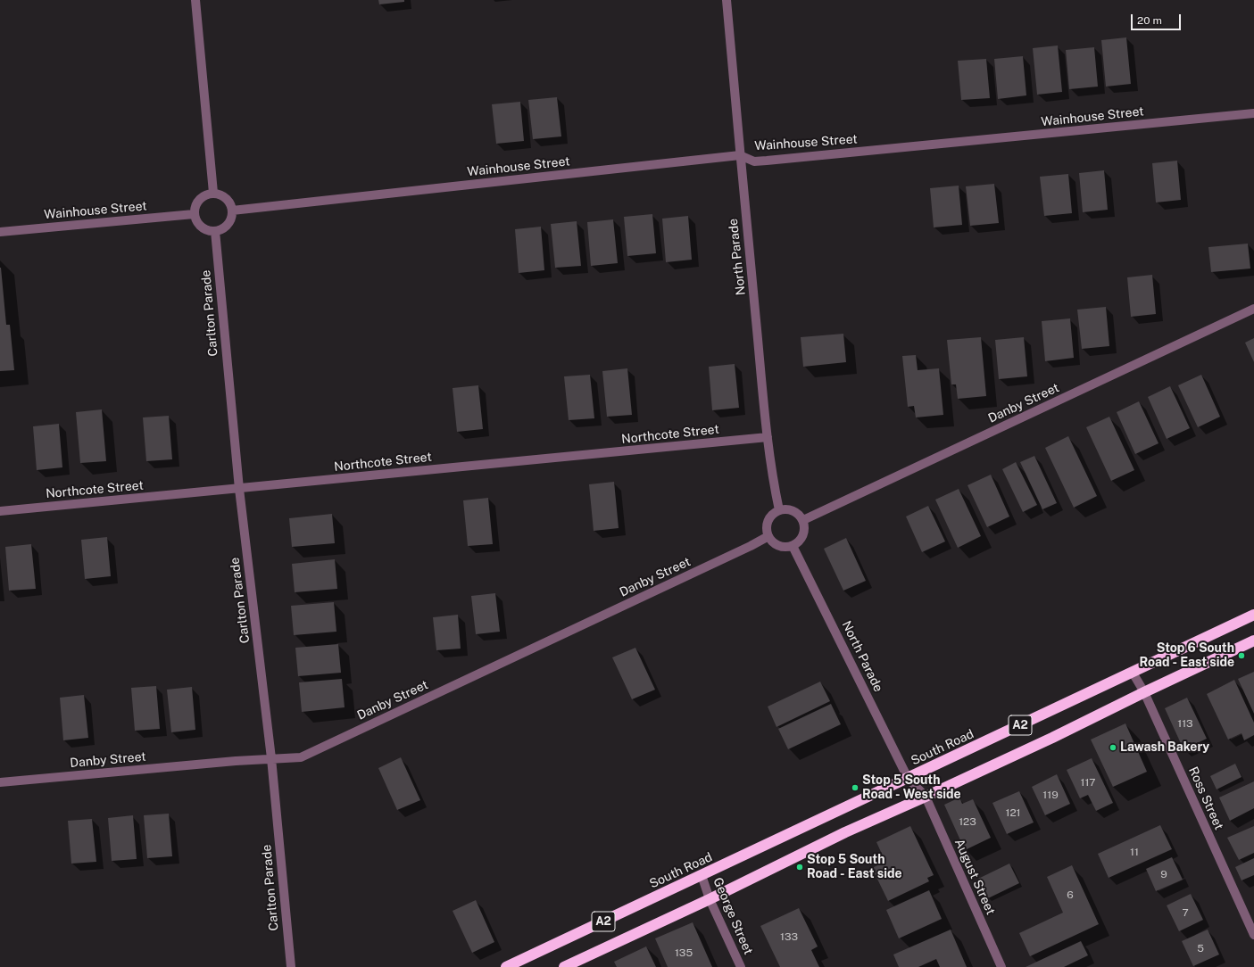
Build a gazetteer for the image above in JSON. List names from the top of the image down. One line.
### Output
{"streets":{"highway":["A2","South Road"],"street":["Wainhouse Street","North Parade","Carlton Parade","Danby Street","Northcote Street","Ross Street","August Street","George Street"]},"crossings":[["Wainhouse Street","North Parade"],["Wainhouse Street","Carlton Parade"],["North Parade","Danby Street"],["North Parade","Northcote Street"],["North Parade","A2"],["North Parade","South Road"],["North Parade","August Street"],["Carlton Parade","Danby Street"],["Carlton Parade","Northcote Street"],["A2","Ross Street"],["A2","August Street"],["A2","George Street"],["South Road","Ross Street"],["South Road","George Street"]],"places":["Stop 6 South Road - East side","Lawash Bakery","Stop 5 South Road - West side","Stop 5 South Road - East side"],"house_numbers":["113","117","119","121","123","11","9","6","7","133","5","135"],"scale_bar":"20 m"}
